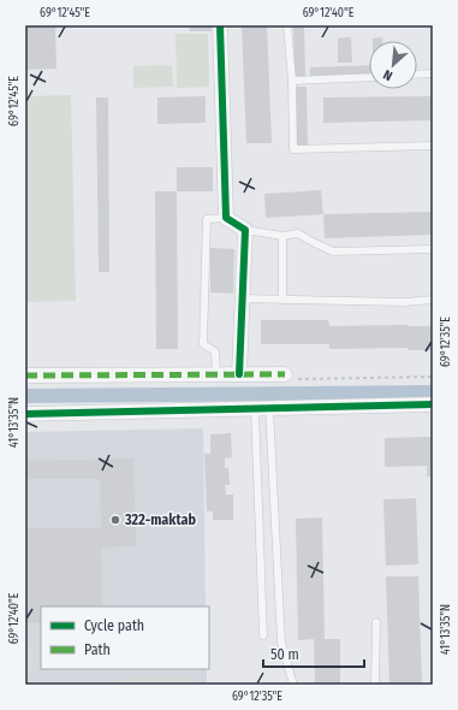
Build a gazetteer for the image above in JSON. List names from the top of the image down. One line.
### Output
{"places":["322-maktab"],"legend":["Cycle path","Path"],"scale_bar":"50 m","north":"bottom left","coordinates":["69°12'45\"E","69°12'40\"E","69°12'35\"E","41°13'35\"N"]}
